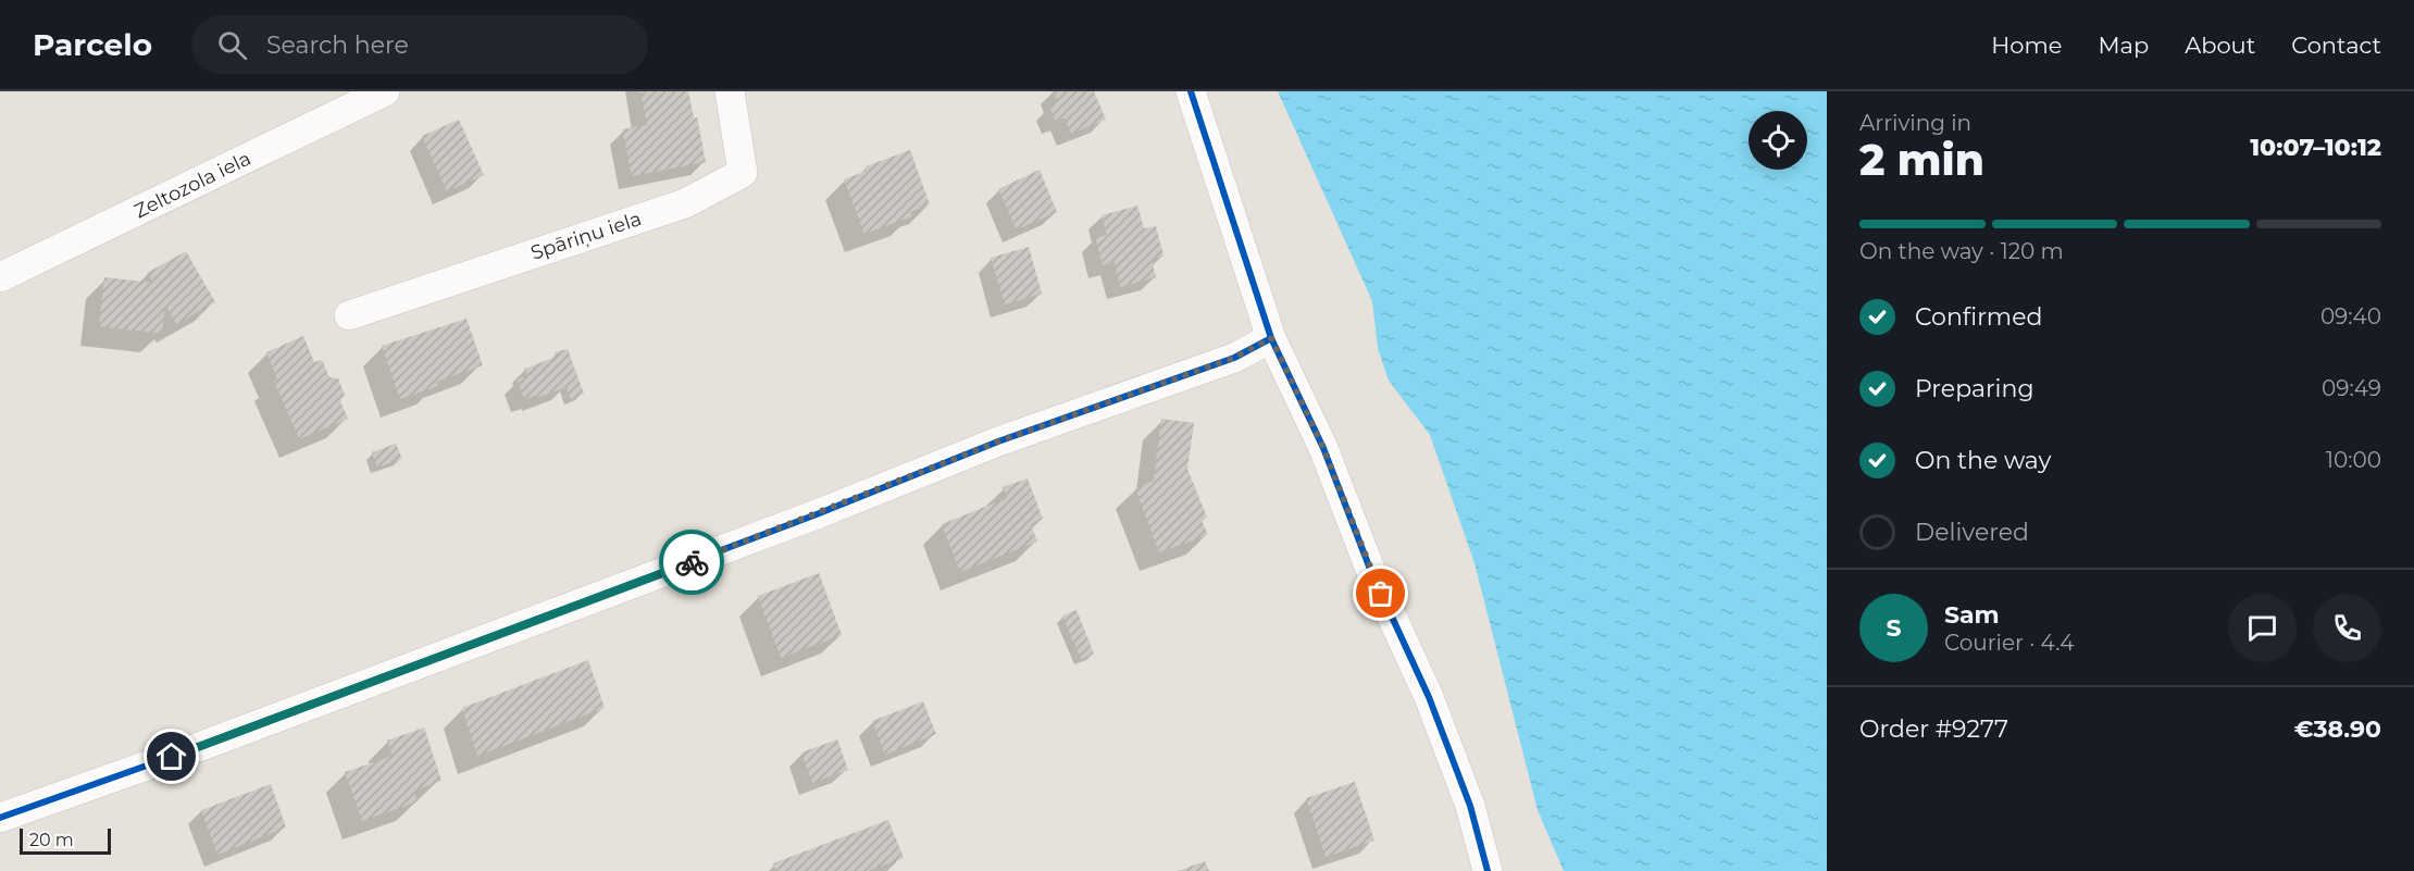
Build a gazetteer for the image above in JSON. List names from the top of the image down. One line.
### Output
{"streets":{"street":["Zeltozola iela","Spāriņu iela"]},"scale_bar":"20 m","page":{"header":"Parcelo","search":"Search here","nav":["Home","Map","About","Contact"],"heading":["2 min","Arriving in","10:07–10:12"],"panel":["Sam","Courier · 4.4","Order #9277","€38.90"],"bar":"On the way · 120 m","list":[["Confirmed","09:40"],["Preparing","09:49"],["On the way","10:00"],"Delivered"],"round":"S","scale":"20 m"}}
